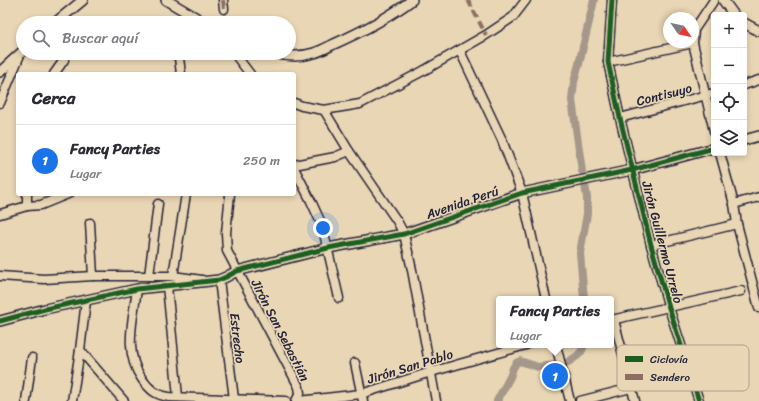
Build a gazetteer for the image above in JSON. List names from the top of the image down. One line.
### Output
{"streets":{"street":["Contisuyo","Avenida Perú","Jirón Guillermo Urrelo","Jirón San Sebastián","Estrecho","Jirón San Pablo"]},"crossings":[["Contisuyo","Jirón Guillermo Urrelo"],["Avenida Perú","Jirón Guillermo Urrelo"],["Avenida Perú","Jirón San Sebastián"],["Avenida Perú","Estrecho"],["Jirón San Sebastián","Jirón San Pablo"]],"legend":["Ciclovía","Sendero"],"north":"bottom right","page":{"map_buttons":["+","−"],"search":"Buscar aquí","heading":"Cerca","list":[{"mark":"1","name":"Fancy Parties","note":"Lugar","value":"250 m"}],"popup":["Fancy Parties","Lugar"],"pins":"1"}}
